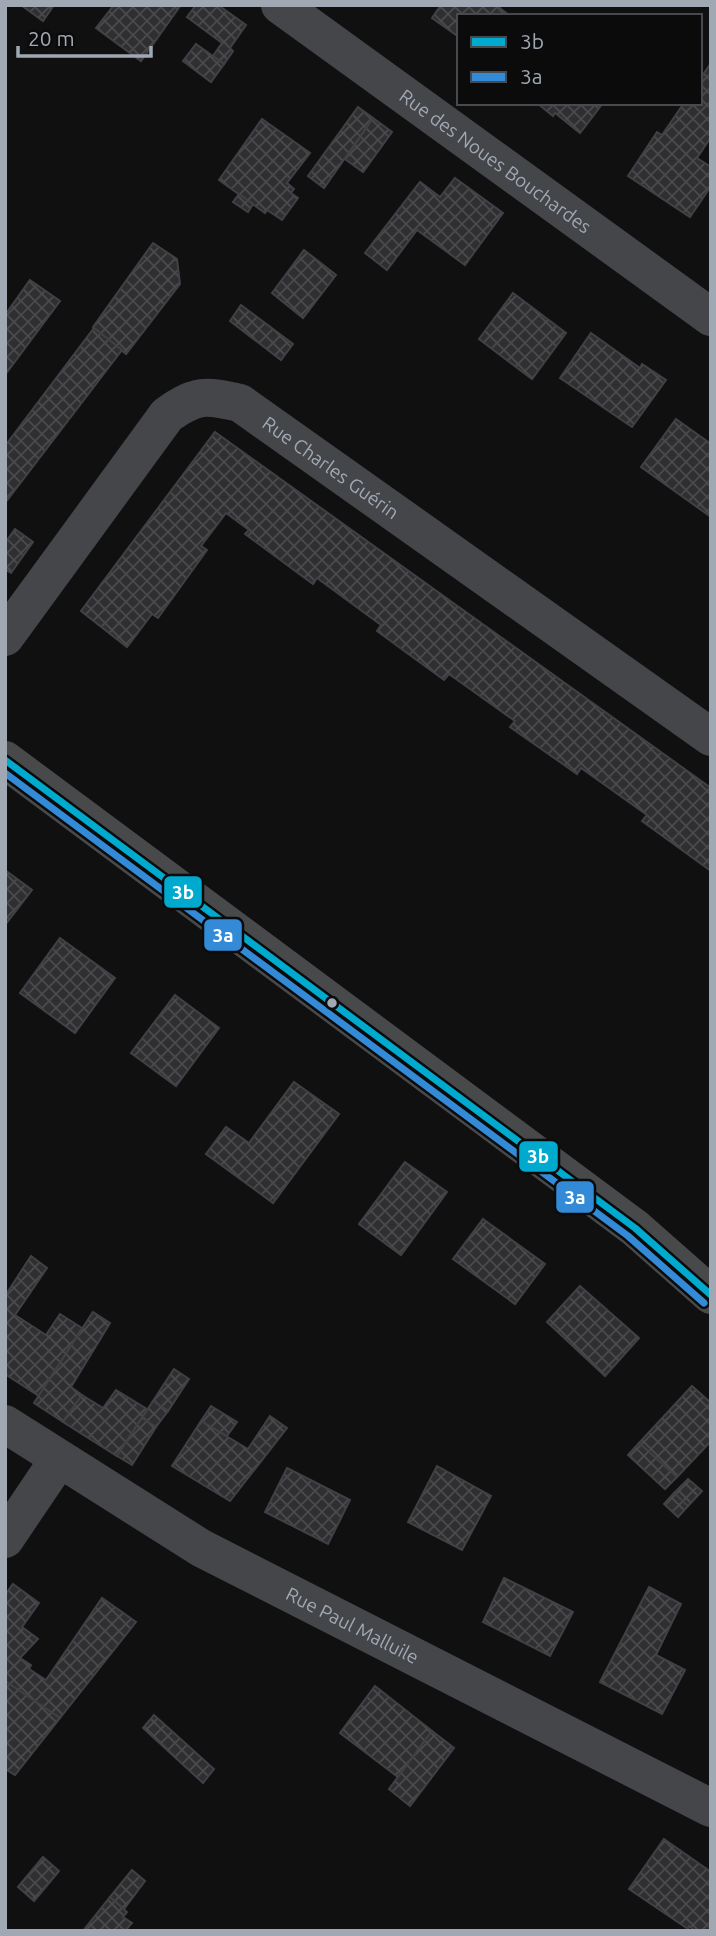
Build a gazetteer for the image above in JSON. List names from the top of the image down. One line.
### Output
{"streets":{"street":["Rue des Noues Bouchardes","Rue Charles Guérin","Rue Paul Malluile"]},"lines":["transit line 3b","transit line 3a"],"legend":["3b","3a"],"scale_bar":"20 m"}
